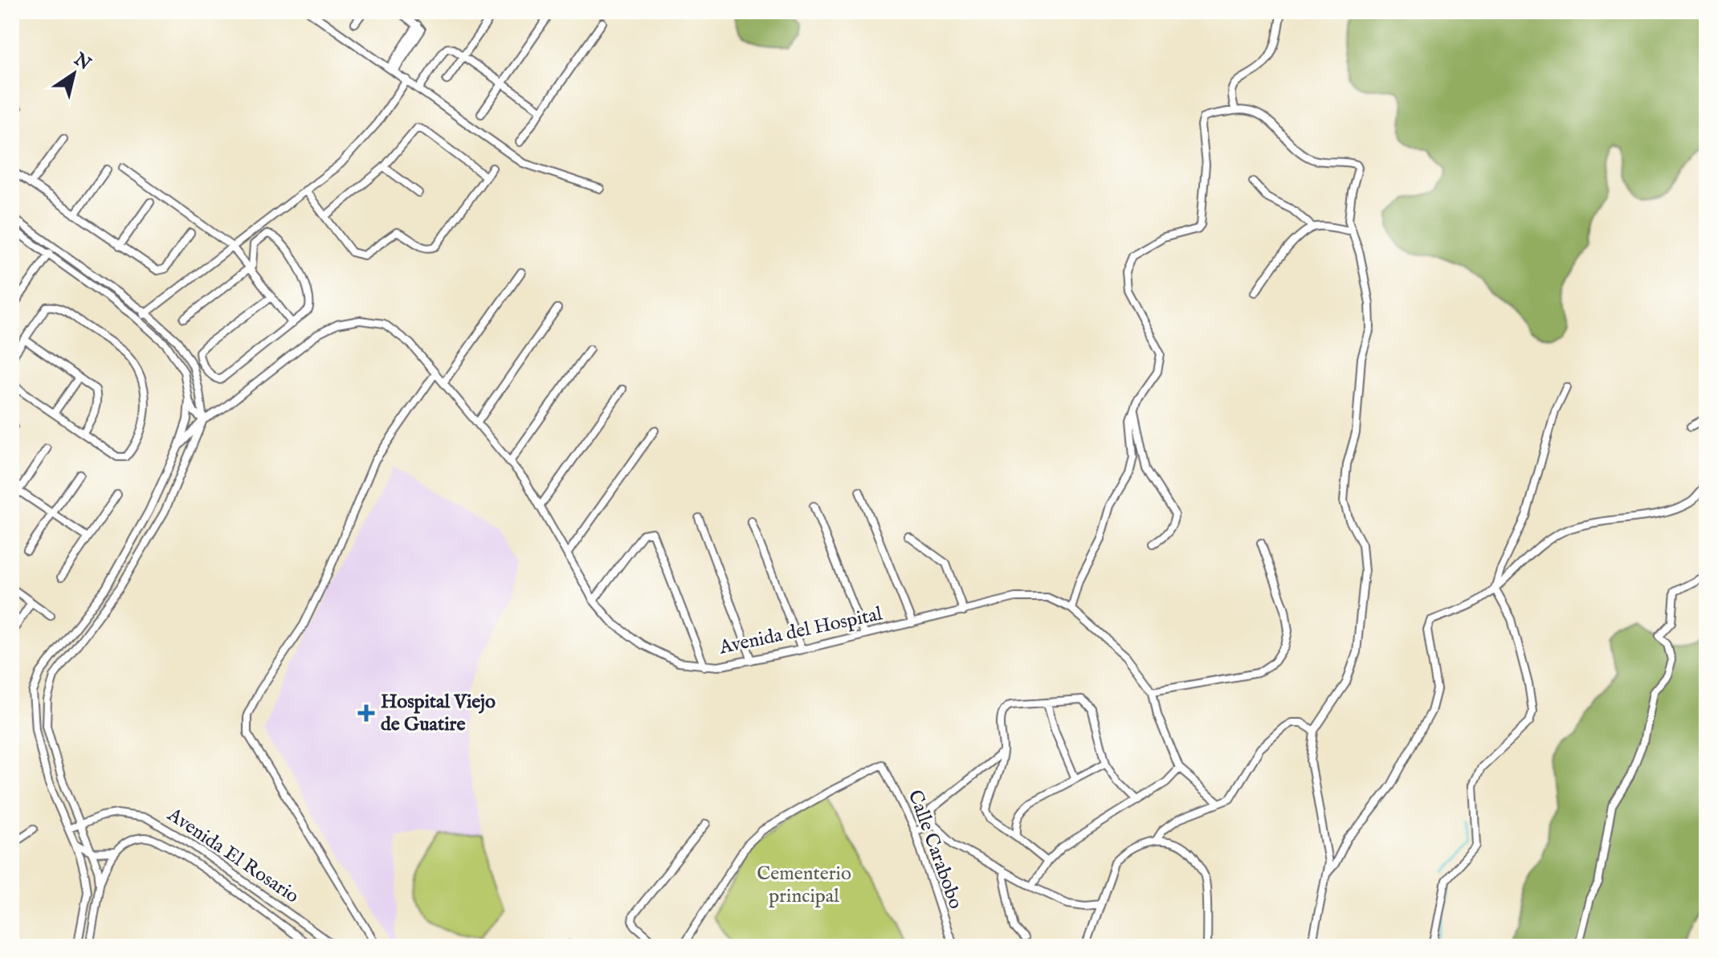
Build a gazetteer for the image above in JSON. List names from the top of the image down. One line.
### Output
{"streets":{"street":["Avenida del Hospital","Calle Carabobo","Avenida El Rosario"]},"parks":["Cementerio principal"],"places":{"health":["Hospital Viejo de Guatire"]},"north":"top right"}
